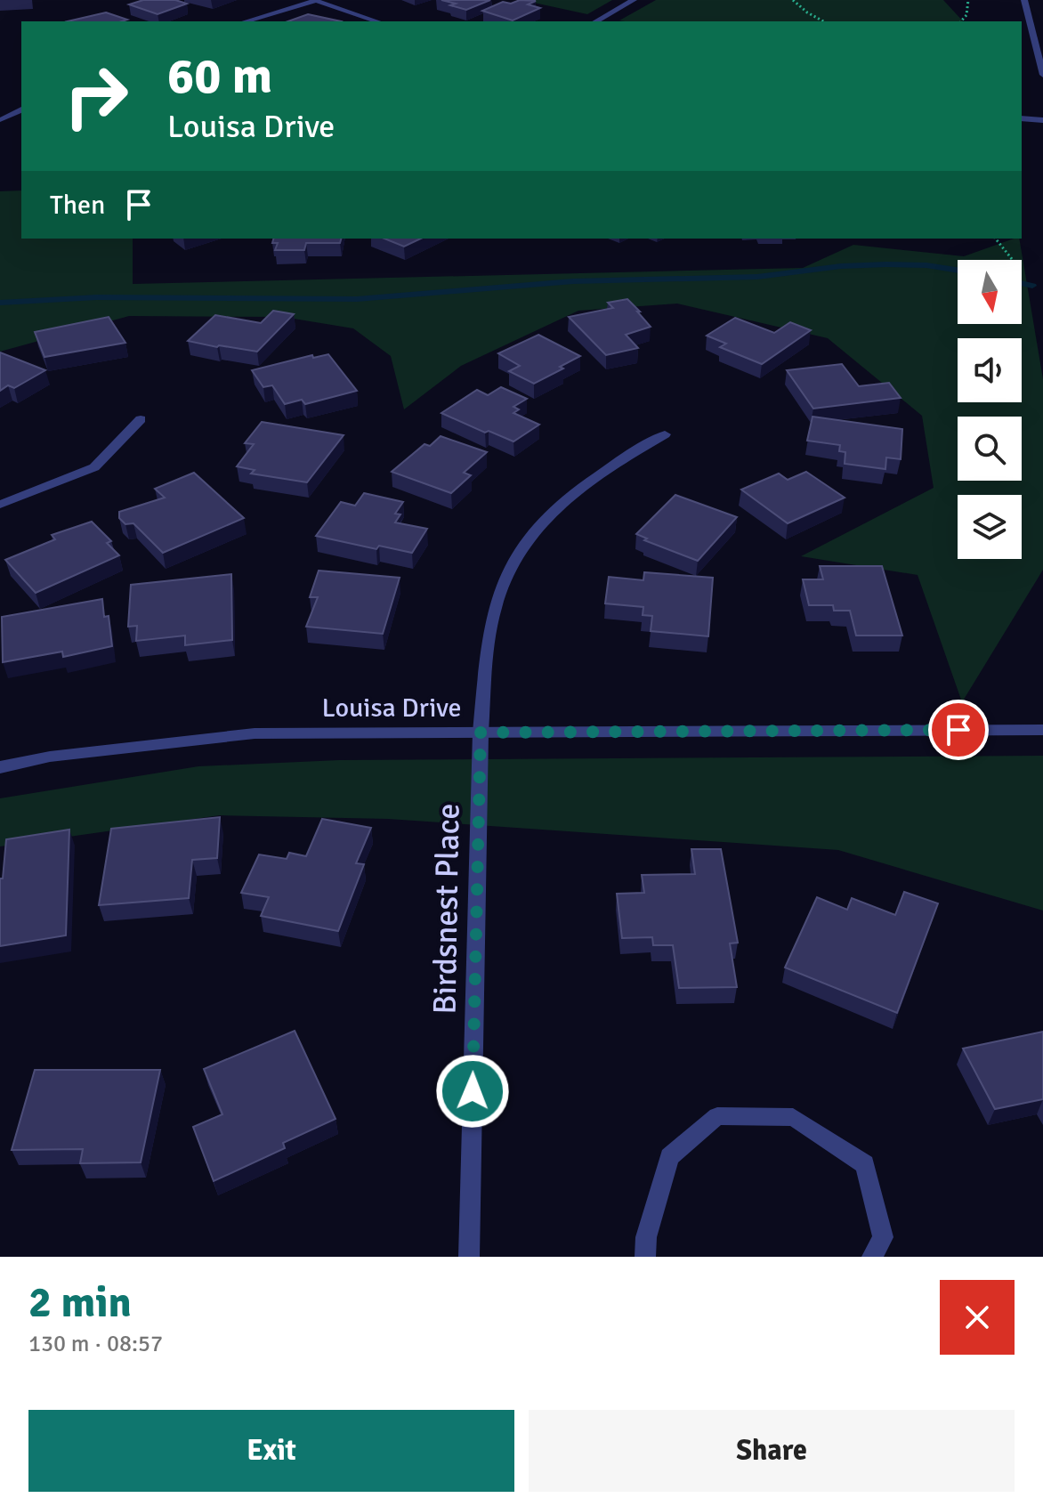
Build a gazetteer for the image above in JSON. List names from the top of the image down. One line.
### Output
{"streets":{"street":["Louisa Drive","Birdsnest Place"]},"crossings":[["Louisa Drive","Birdsnest Place"]],"north":"bottom","page":{"turn":["60 m","Louisa Drive"],"then":"Then","heading":["2 min","130 m · 08:57"],"buttons":["Exit","Share"]}}
